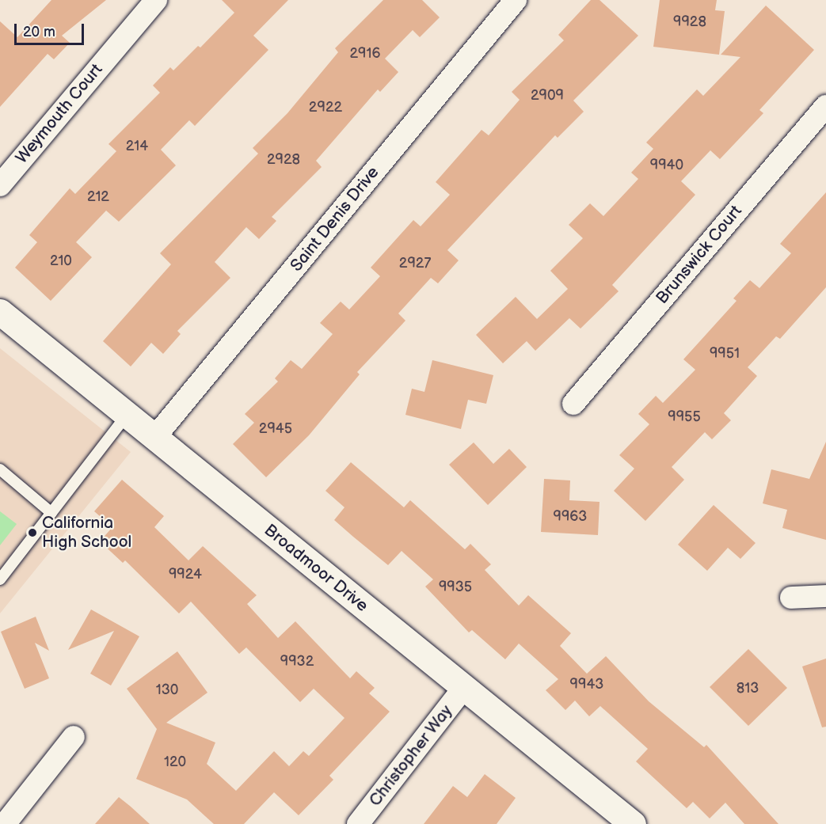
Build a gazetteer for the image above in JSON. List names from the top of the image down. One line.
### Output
{"streets":{"street":["Weymouth Court","Saint Denis Drive","Brunswick Court","Broadmoor Drive","Christopher Way"]},"crossings":[["Saint Denis Drive","Broadmoor Drive"],["Broadmoor Drive","Christopher Way"]],"places":["California High School"],"house_numbers":["9928","2916","2909","2922","214","2928","9940","212","210","2927","9951","9955","2945","9963","9924","9935","9932","9943","813","130","120"],"scale_bar":"20 m"}
